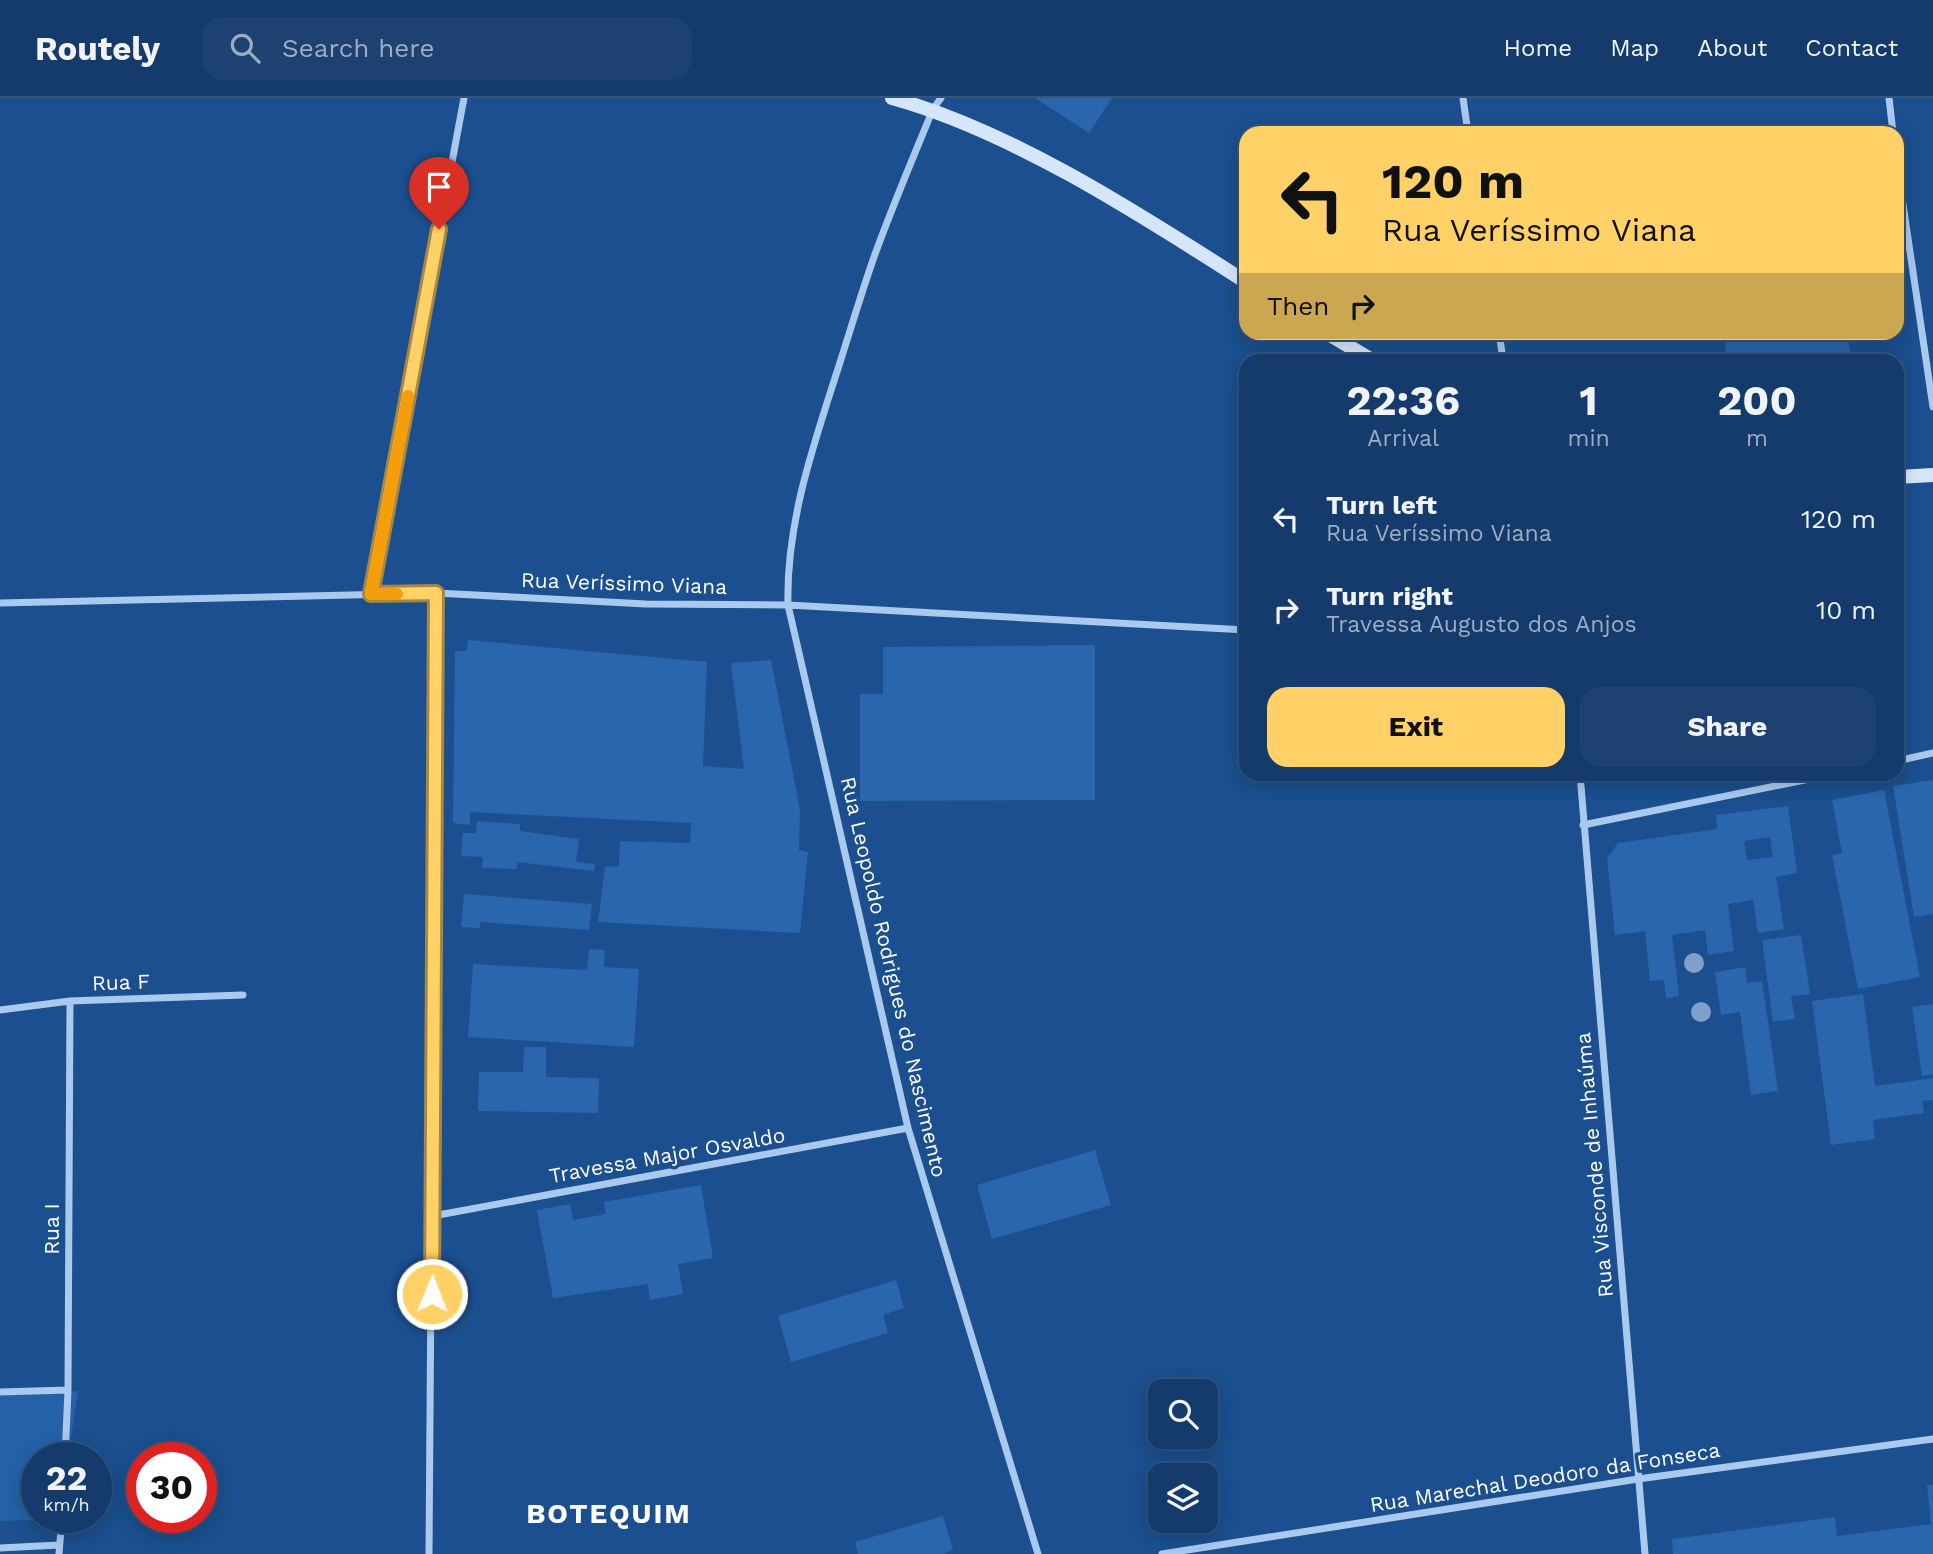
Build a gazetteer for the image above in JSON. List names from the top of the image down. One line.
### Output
{"streets":{"street":["Rua Veríssimo Viana","Rua Leopoldo Rodrigues do Nascimento","Rua F","Travessa Major Osvaldo","Rua Visconde de Inhaúma","Rua I","Rua Marechal Deodoro da Fonseca"]},"crossings":[["Rua Veríssimo Viana","Rua Leopoldo Rodrigues do Nascimento"],["Rua Leopoldo Rodrigues do Nascimento","Travessa Major Osvaldo"],["Rua F","Rua I"],["Rua Visconde de Inhaúma","Rua Marechal Deodoro da Fonseca"]],"districts":["BOTEQUIM"],"page":{"header":"Routely","search":"Search here","nav":["Home","Map","About","Contact"],"turn":["120 m","Rua Veríssimo Viana"],"then":"Then","eta":["22:36","Arrival","1","min","200","m"],"list":[{"name":"Turn left","note":"Rua Veríssimo Viana","value":"120 m"},{"name":"Turn right","note":"Travessa Augusto dos Anjos","value":"10 m"}],"buttons":["Exit","Share"],"speed":"22 km/h","limit":"30"}}
